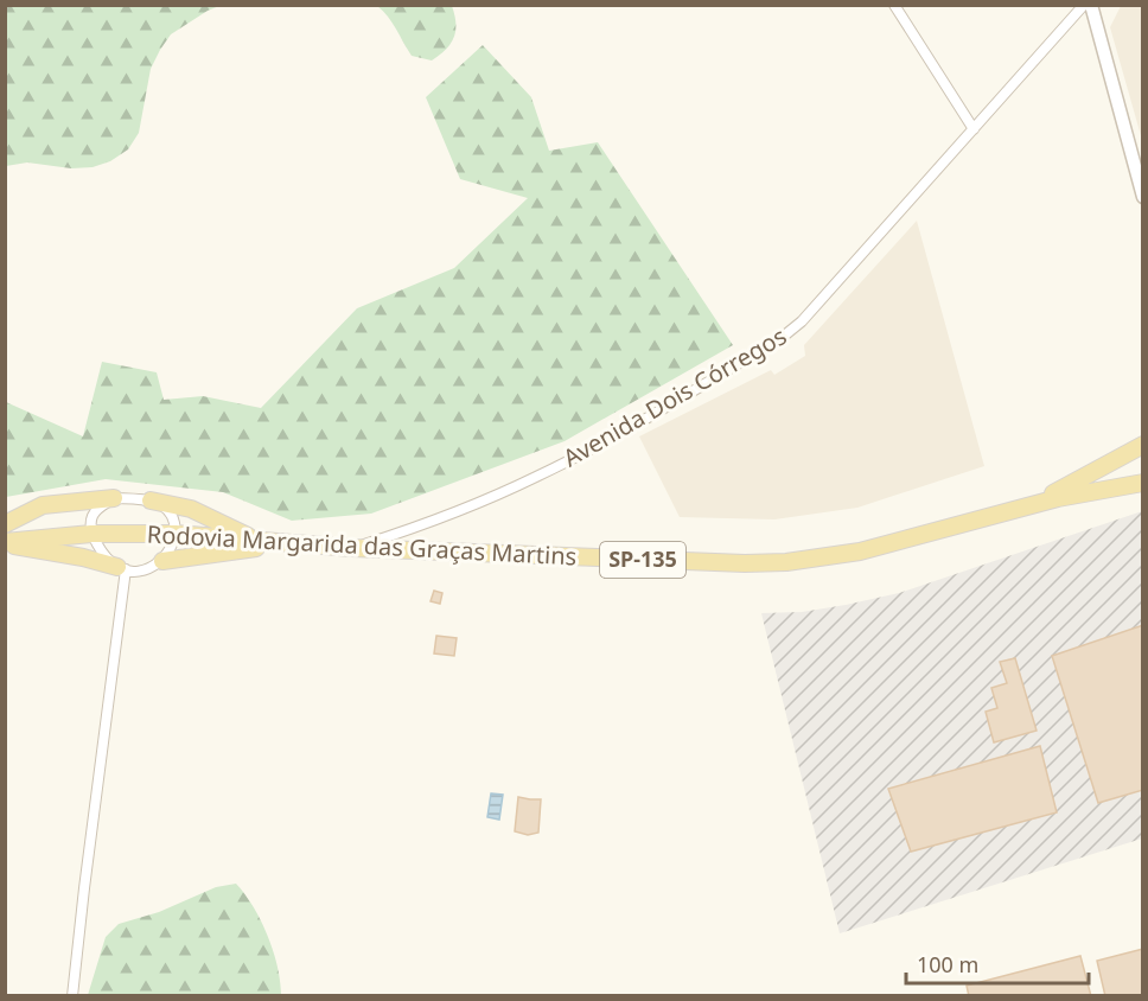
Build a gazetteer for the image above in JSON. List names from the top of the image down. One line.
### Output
{"streets":{"main road":["Rodovia Margarida das Graças Martins","SP-135"],"street":["Avenida Dois Córregos"]},"crossings":[["Avenida Dois Córregos","Rodovia Margarida das Graças Martins"]],"scale_bar":"100 m"}
